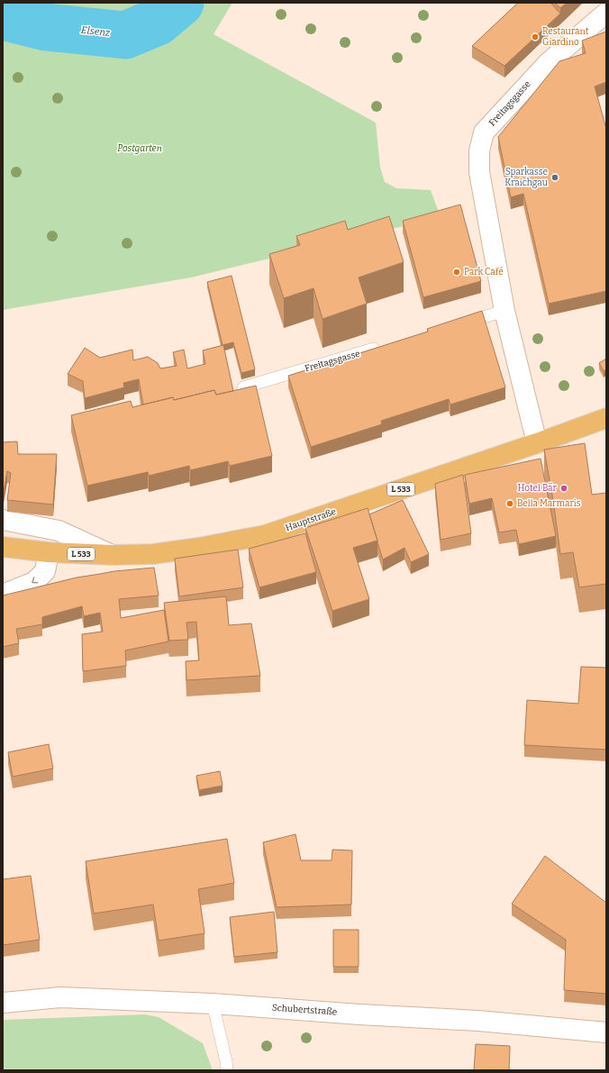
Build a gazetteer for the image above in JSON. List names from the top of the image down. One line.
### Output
{"streets":{"main road":["L 533","Hauptstraße"],"street":["Freitagsgasse","Schubertstraße"]},"crossings":[["Freitagsgasse","Hauptstraße"]],"water":["Elsenz"],"parks":["Postgarten"],"places":["Restaurant Giardino","Sparkasse Kraichgau","Park Café","Hotel Bär","Bella Marmaris"]}
